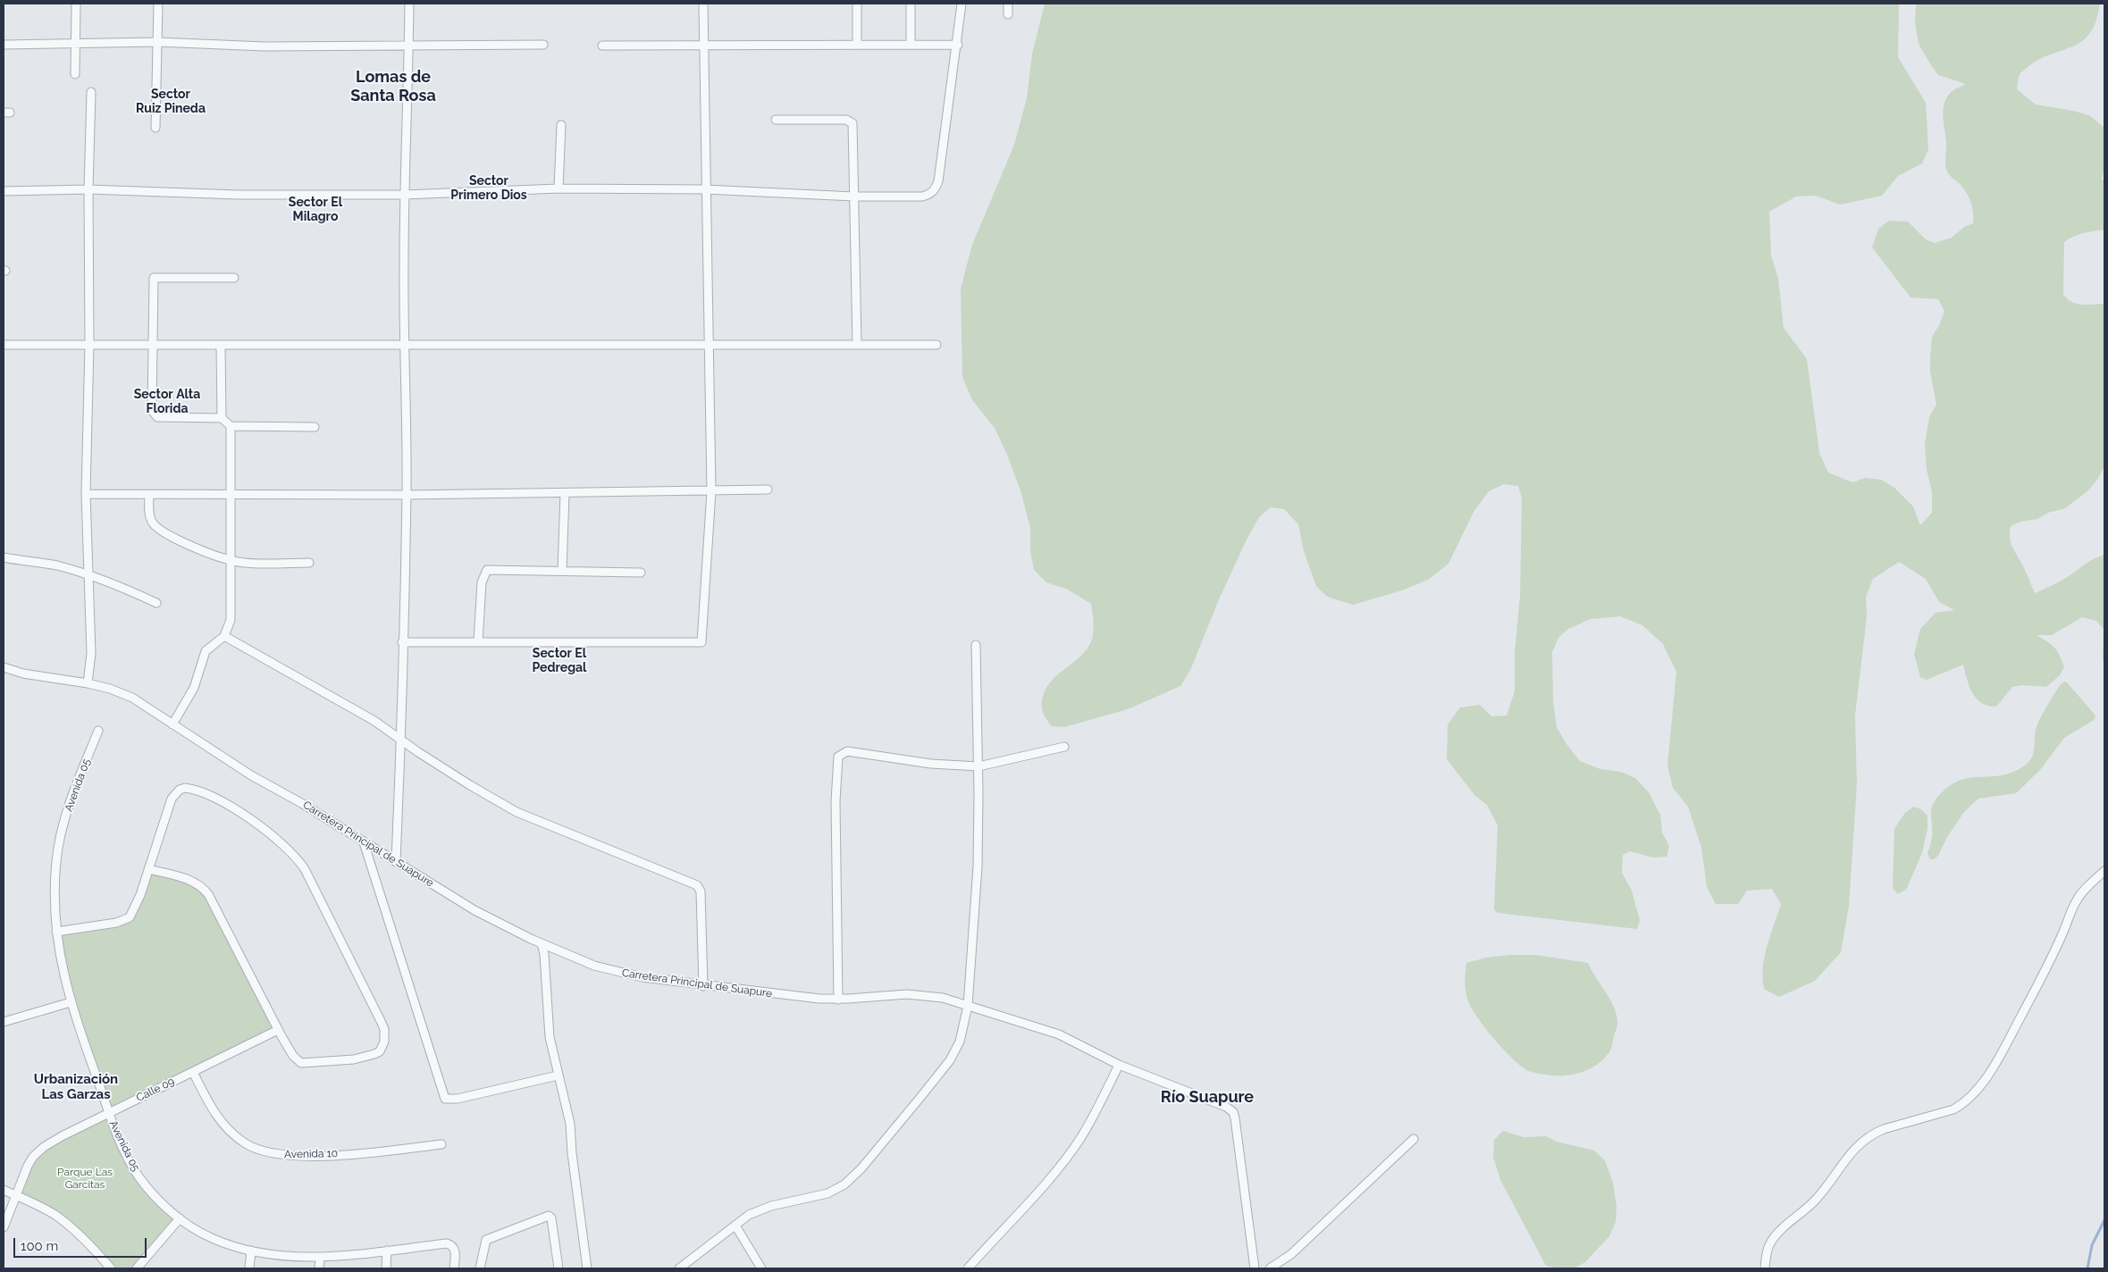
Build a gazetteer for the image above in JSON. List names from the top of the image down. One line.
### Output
{"streets":{"street":["Avenida 05","Carretera Principal de Suapure","Calle 09","Avenida 10"]},"crossings":[["Avenida 05","Calle 09"],["Calle 09","Avenida 10"]],"districts":["Lomas de Santa Rosa","Sector Ruiz Pineda","Sector Primero Dios","Sector El Milagro","Sector Alta Florida","Sector El Pedregal","Urbanización Las Garzas","Río Suapure"],"parks":["Parque Las Garcitas"],"scale_bar":"100 m"}
